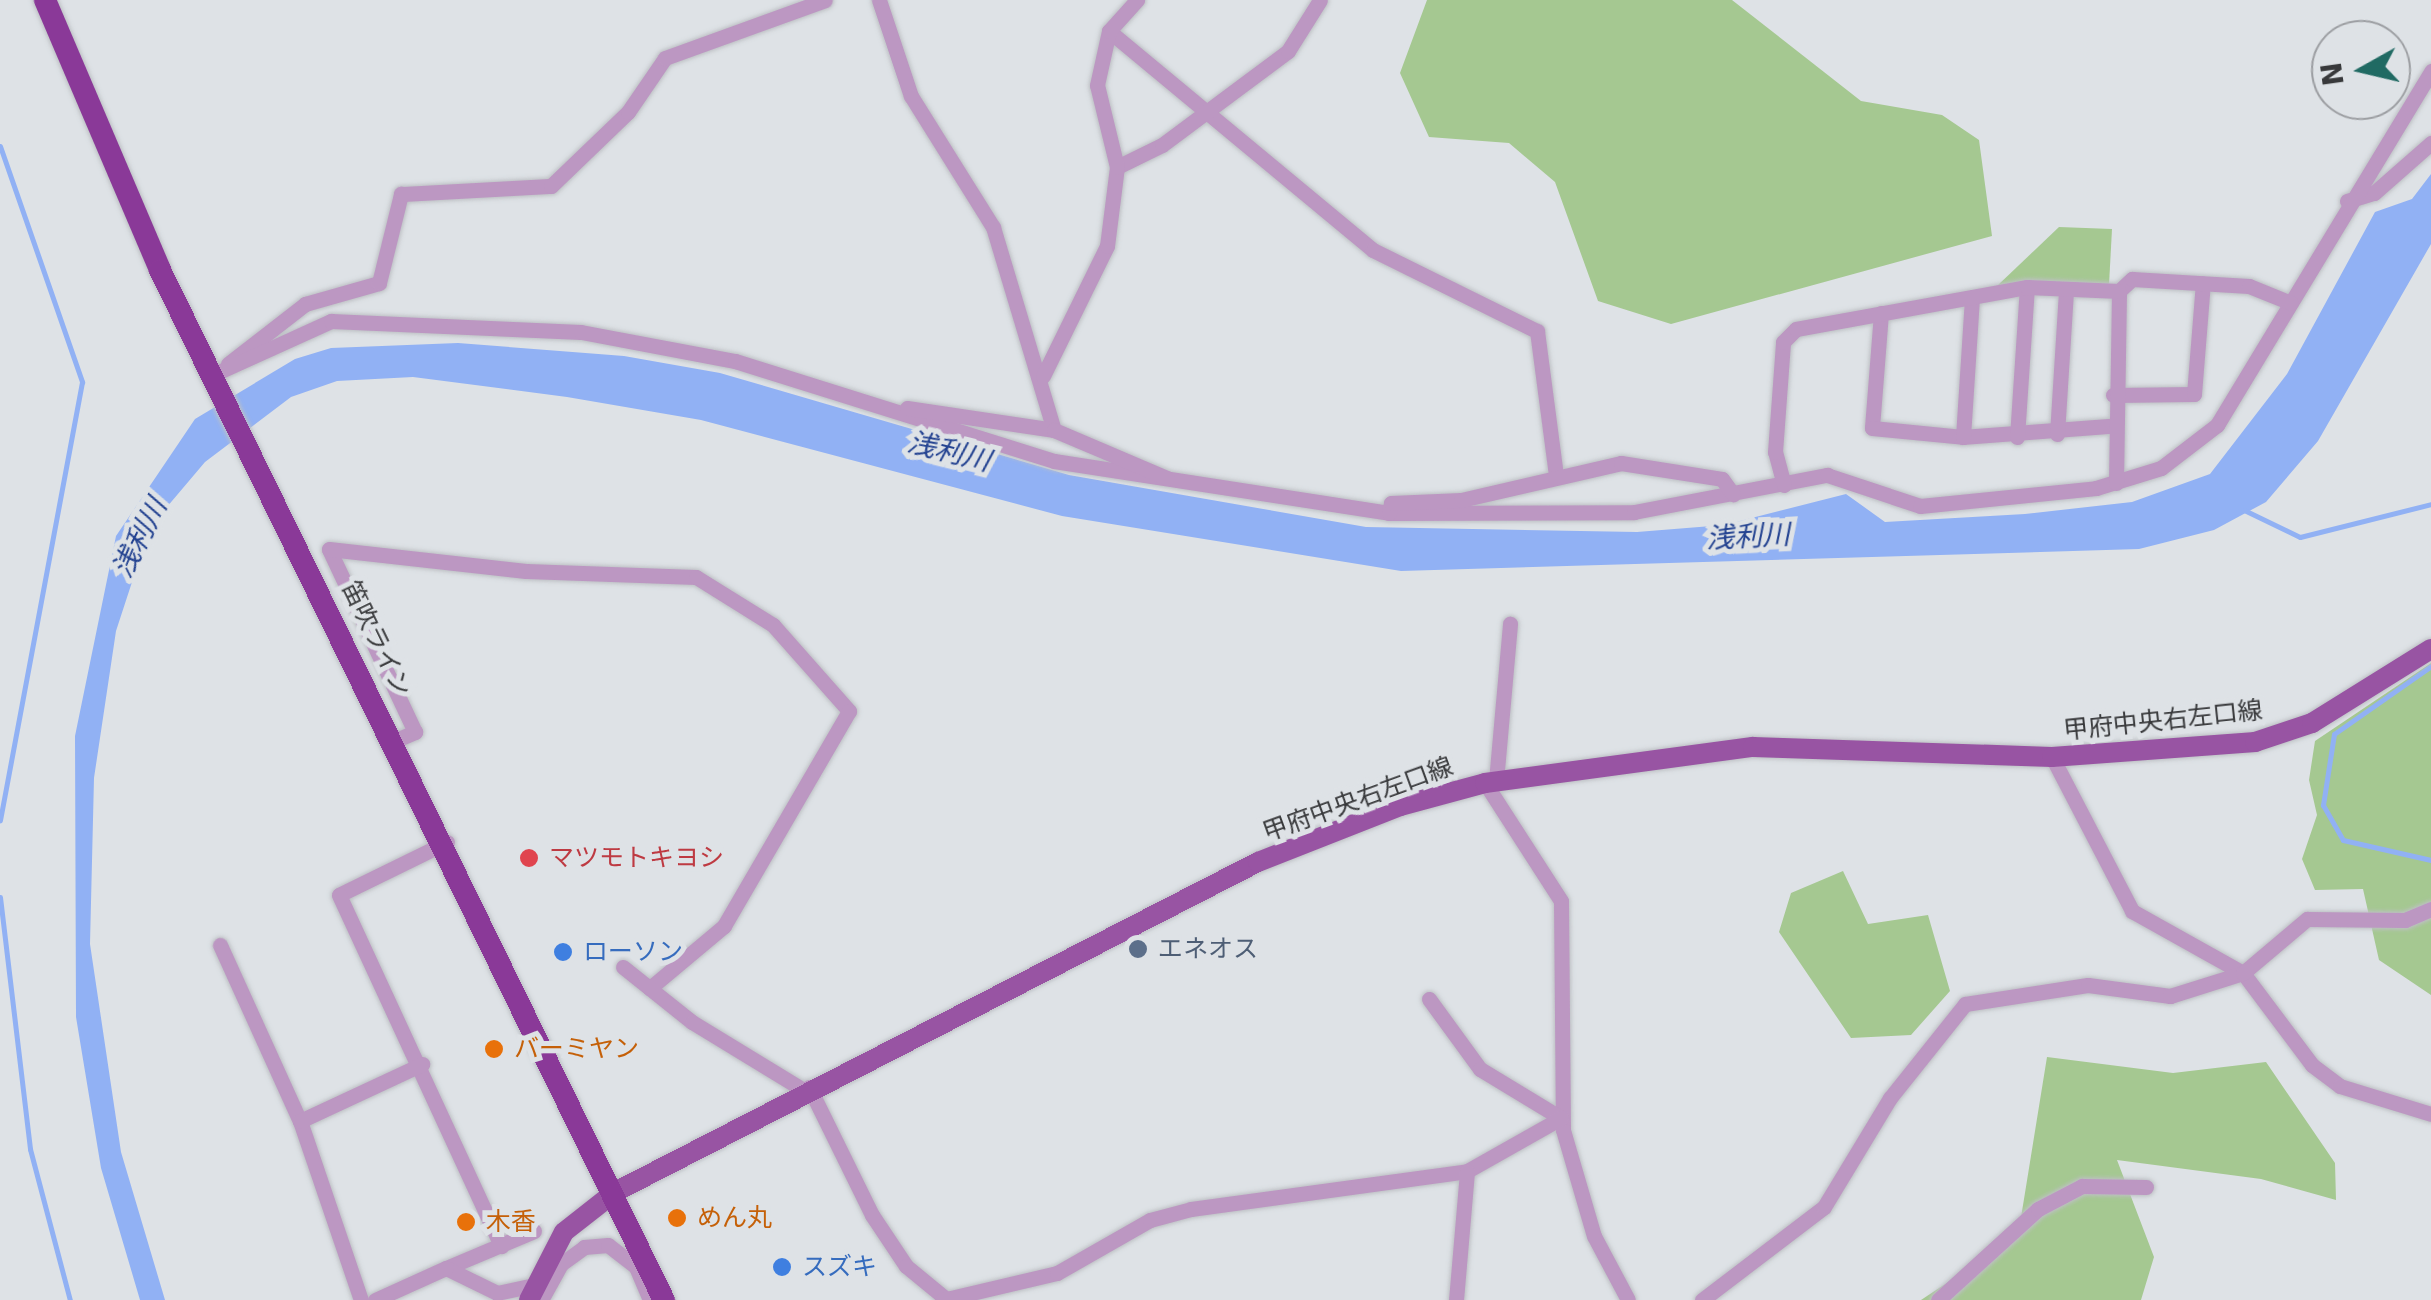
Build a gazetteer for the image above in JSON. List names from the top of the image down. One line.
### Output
{"streets":{"highway":["笛吹ライン"],"main road":["甲府中央右左口線"]},"crossings":[["笛吹ライン","甲府中央右左口線"]],"water":["浅利川"],"places":["マツモトキヨシ","エネオス","ローソン","バーミヤン","めん丸","木香","スズキ"],"north":"left"}
